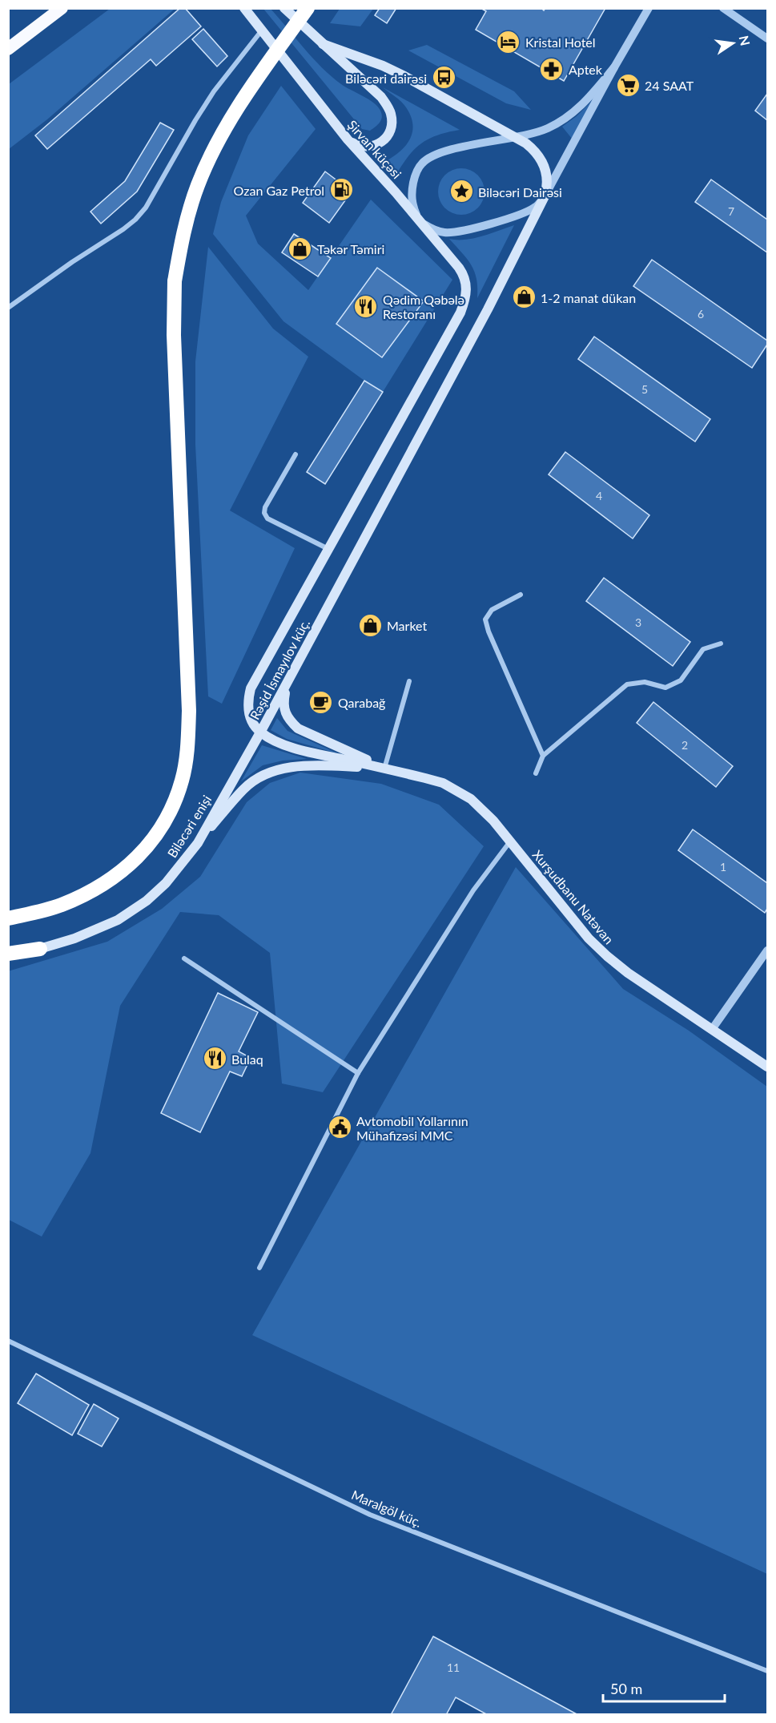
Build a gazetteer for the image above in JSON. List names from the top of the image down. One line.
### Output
{"streets":{"main road":["Şirvan küçəsi","Rəşid İsmayılov küç.","Biləcəri enişi","Xurşudbanu Natəvan"],"street":["Maralgöl küç."]},"crossings":[["Şirvan küçəsi","Rəşid İsmayılov küç."],["Rəşid İsmayılov küç.","Biləcəri enişi"]],"places":{"hotel":["Kristal Hotel"],"pharmacy":["Aptek"],"bus stop":["Biləcəri dairəsi"],"supermarket":["24 SAAT"],"fuel station":["Ozan Gaz Petrol"],"place":["Biləcəri Dairəsi"],"shop":["Təkər Təmiri","1-2 manat dükan","Market"],"restaurant":["Qədim Qəbələ Restoranı","Bulaq"],"cafe":["Qarabağ"],"public building":["Avtomobil Yollarının Mühafizəsi MMC"]},"house_numbers":["7","6","5","4","3","2","1","11"],"scale_bar":"50 m","north":"right"}
